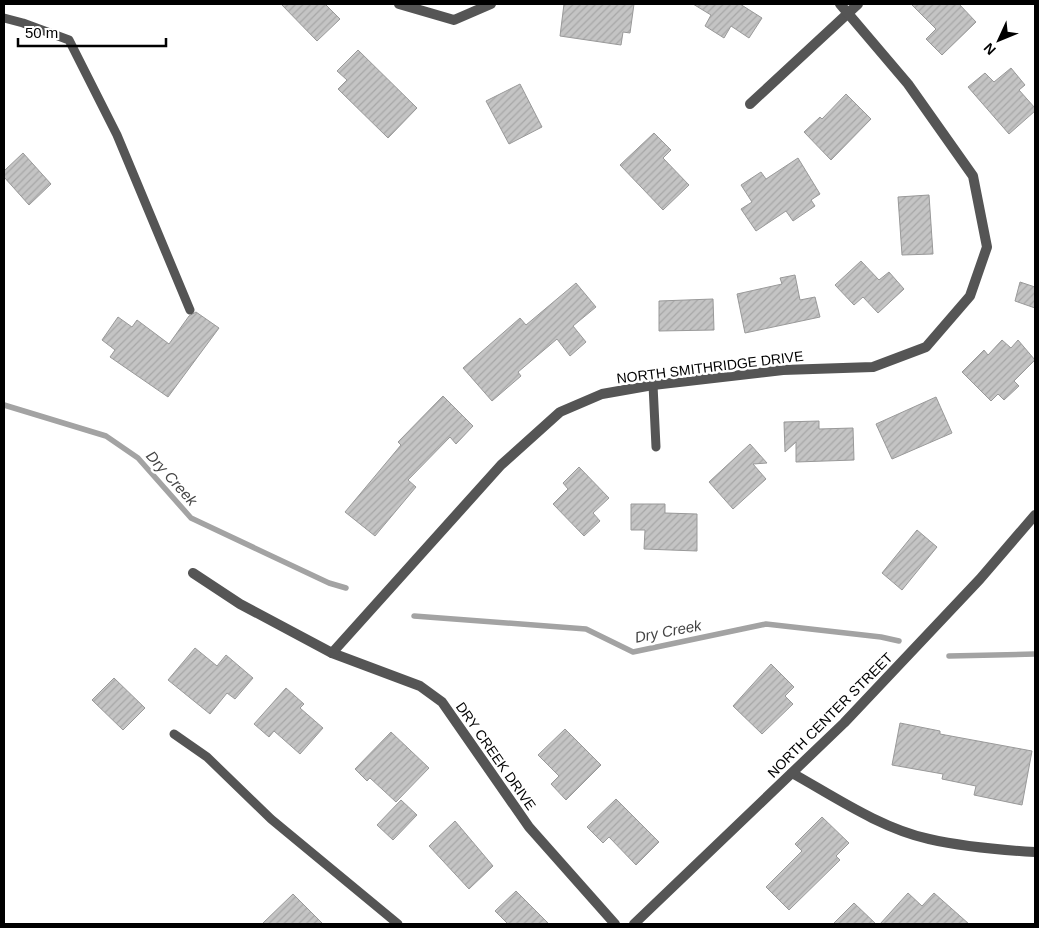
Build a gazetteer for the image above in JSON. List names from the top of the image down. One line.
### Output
{"streets":{"street":["NORTH SMITHRIDGE DRIVE","NORTH CENTER STREET","DRY CREEK DRIVE"]},"crossings":[["NORTH SMITHRIDGE DRIVE","DRY CREEK DRIVE"]],"water":["Dry Creek"],"scale_bar":"50 m","north":"bottom left"}
